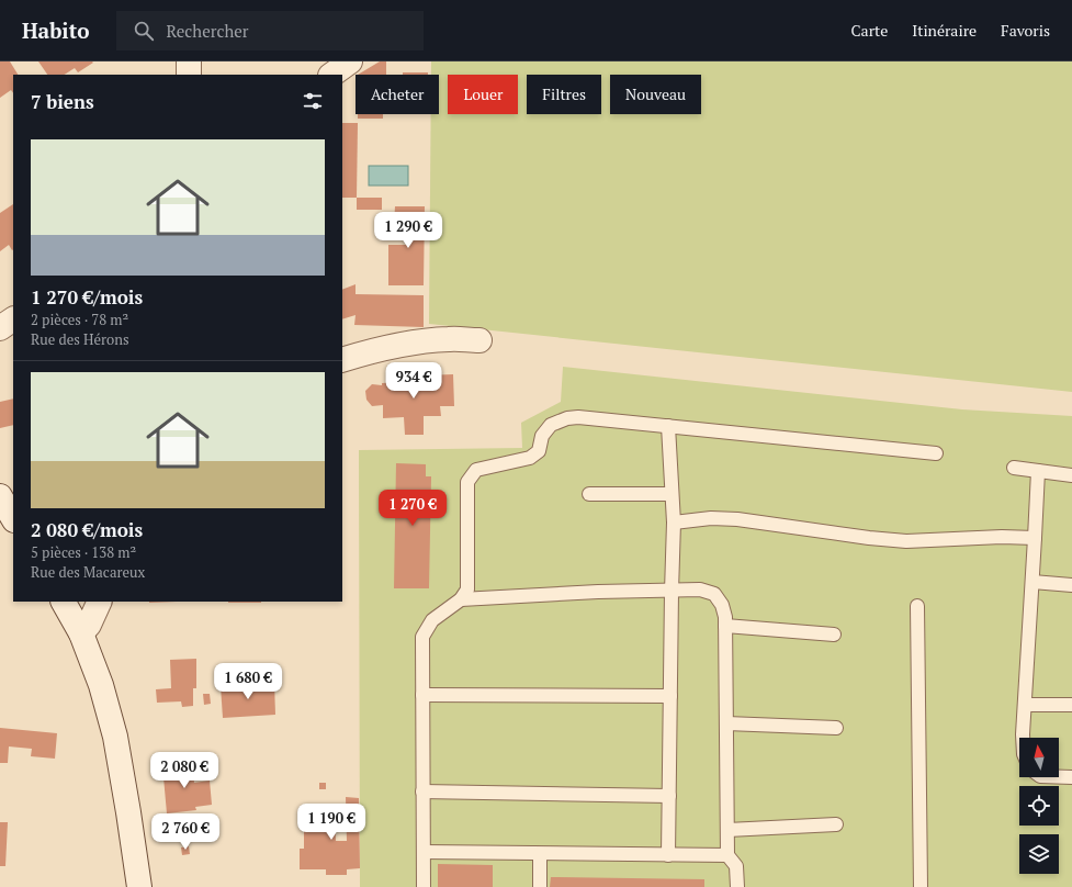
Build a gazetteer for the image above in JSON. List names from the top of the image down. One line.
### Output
{"north":"top","page":{"header":"Habito","search":"Rechercher","nav":["Carte","Itinéraire","Favoris"],"chip":["Acheter","Louer","Filtres","Nouveau"],"heading":"7 biens","list":[{"name":"1 270 €/mois","note":"2 pièces · 78 m² · Rue des Hérons"},{"name":"2 080 €/mois","note":"5 pièces · 138 m² · Rue des Macareux"}],"price":["1 290 €","934 €","1 270 €","1 680 €","2 080 €","1 190 €","2 760 €"]}}
